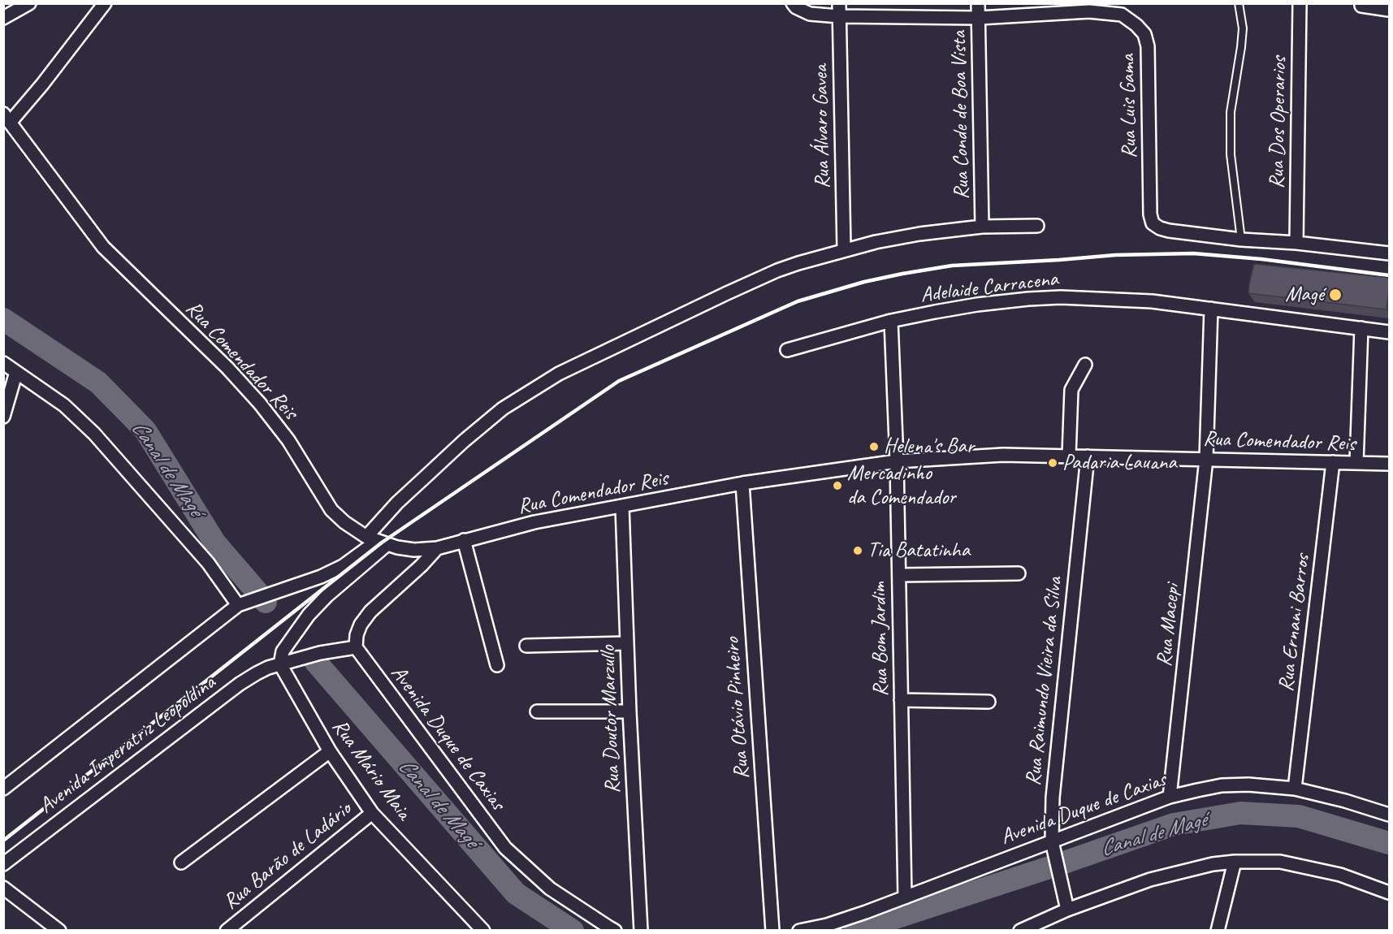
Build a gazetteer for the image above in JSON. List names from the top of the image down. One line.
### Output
{"streets":{"street":["Rua Luis Gama","Rua Conde de Boa Vista","Rua Dos Operarios","Rua Álvaro Gavea","Adelaide Carracena","Rua Comendador Reis","Rua Ernani Barros","Rua Macepi","Rua Bom Jardim","Rua Raimundo Vieira da Silva","Rua Otávio Pinheiro","Rua Doutor Marzullo","Avenida Duque de Caxias","Avenida Imperatriz Leopoldina","Rua Mário Maia","Rua Barão de Ladário"]},"crossings":[["Rua Luis Gama","Rua Conde de Boa Vista"],["Rua Luis Gama","Rua Dos Operarios"],["Rua Luis Gama","Rua Álvaro Gavea"],["Adelaide Carracena","Rua Macepi"],["Adelaide Carracena","Rua Bom Jardim"],["Rua Comendador Reis","Rua Ernani Barros"],["Rua Comendador Reis","Rua Macepi"],["Rua Comendador Reis","Rua Bom Jardim"],["Rua Comendador Reis","Rua Raimundo Vieira da Silva"],["Rua Comendador Reis","Rua Otávio Pinheiro"],["Rua Comendador Reis","Rua Doutor Marzullo"],["Rua Comendador Reis","Avenida Imperatriz Leopoldina"],["Rua Ernani Barros","Avenida Duque de Caxias"],["Rua Macepi","Avenida Duque de Caxias"],["Rua Bom Jardim","Avenida Duque de Caxias"],["Rua Raimundo Vieira da Silva","Avenida Duque de Caxias"],["Avenida Duque de Caxias","Avenida Imperatriz Leopoldina"],["Avenida Imperatriz Leopoldina","Rua Mário Maia"],["Rua Mário Maia","Rua Barão de Ladário"]],"water":["Canal de Magé"],"places":["Magé","Helena's Bar","Padaria Lauana","Mercadinho da Comendador","Tia Batatinha"]}
